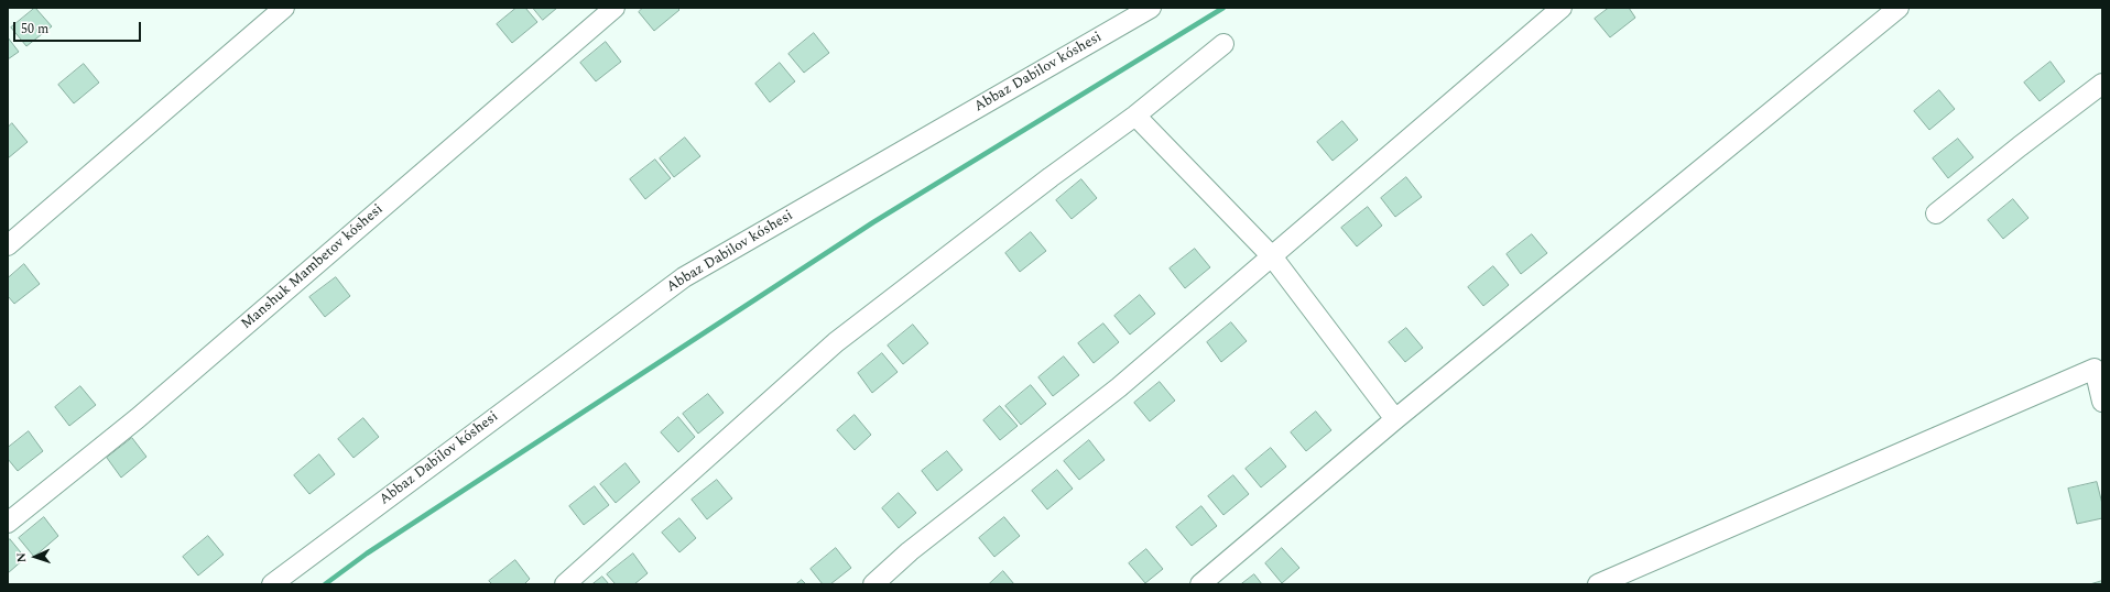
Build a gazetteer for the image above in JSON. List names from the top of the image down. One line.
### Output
{"streets":{"street":["Abbaz Dabilov kóshesi","Manshuk Mambetov kóshesi"]},"scale_bar":"50 m","north":"left"}
